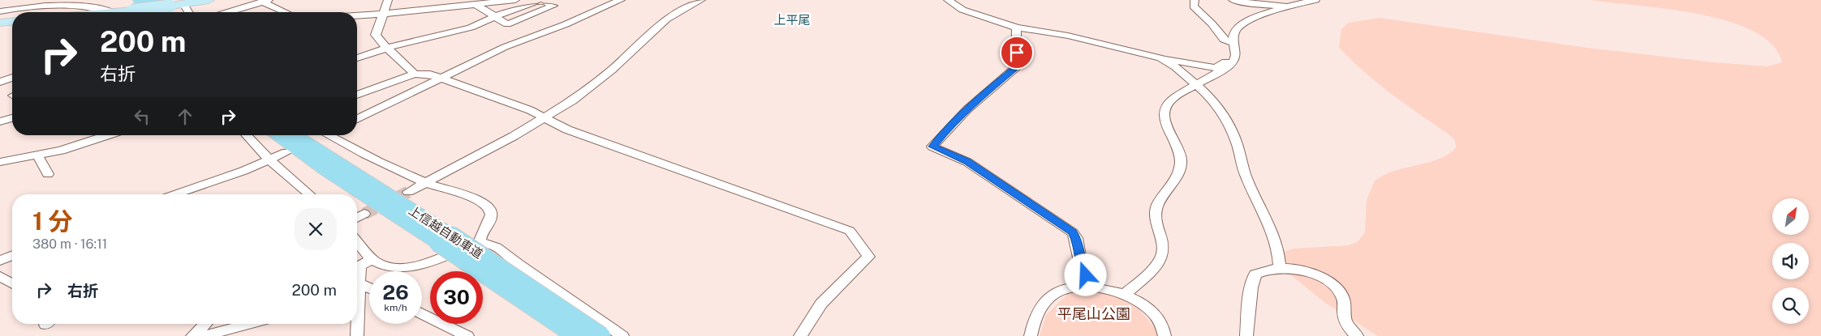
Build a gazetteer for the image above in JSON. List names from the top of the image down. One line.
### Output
{"streets":{"highway":["上信越自動車道"]},"districts":["上平尾"],"parks":["平尾山公園"],"north":"top right","page":{"turn":["200 m","右折"],"heading":["1 分","380 m · 16:11"],"list":[{"name":"右折","value":"200 m"}],"speed":"26 km/h","limit":"30"}}
